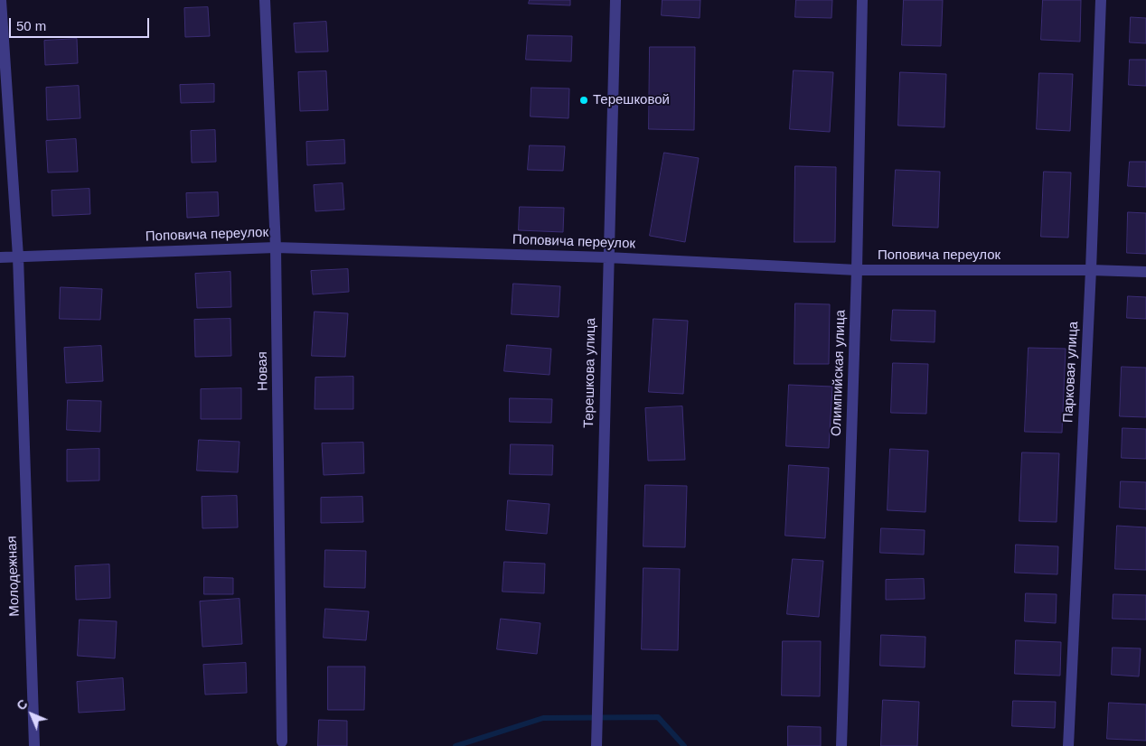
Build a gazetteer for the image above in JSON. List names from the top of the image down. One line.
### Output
{"streets":{"street":["Поповича переулок","Новая","Парковая улица","Терешкова улица","Олимпийская улица","Молодежная"]},"crossings":[["Поповича переулок","Новая"],["Поповича переулок","Парковая улица"],["Поповича переулок","Терешкова улица"],["Поповича переулок","Олимпийская улица"],["Поповича переулок","Молодежная"]],"places":["Терешковой"],"scale_bar":"50 m","north":"top left"}
